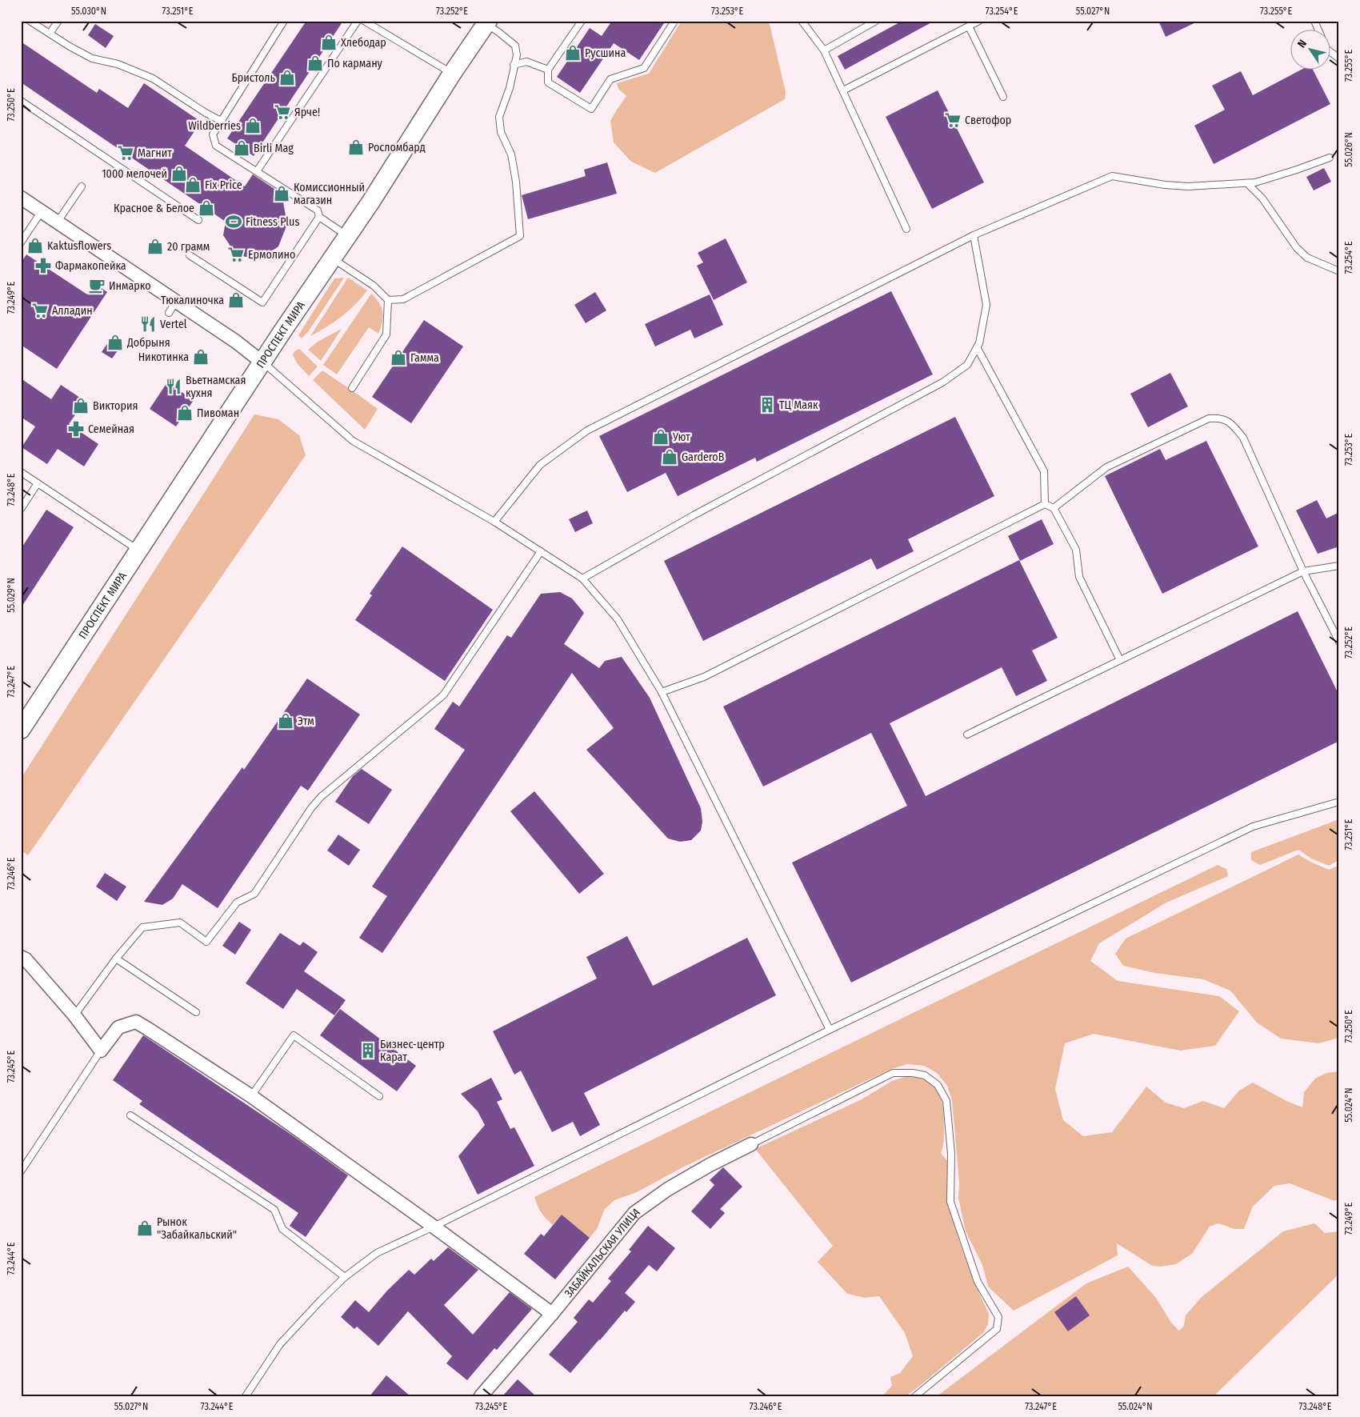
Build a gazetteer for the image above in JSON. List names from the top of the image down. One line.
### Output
{"streets":{"main road":["ПРОСПЕКТ МИРА"],"street":["ЗАБАЙКАЛЬСКАЯ УЛИЦА"]},"places":{"shop":["Хлебодар","Русшина","По карману","Бристоль","Wildberries","Росломбард","Birli Mag","1000 мелочей","Fix Price","Комиссионный магазин","Красное & Белое","Kaktusflowers","20 грамм","Тюкалиночка","Добрыня","Никотинка","Гамма","Виктория","Пивоман","Уют","GarderoB","Этм","Рынок \"Забайкальский\""],"supermarket":["Ярче!","Светофор","Магнит","Ермолино","Алладин"],"sports":["Fitness Plus"],"pharmacy":["Фармакопейка","Семейная"],"cafe":["Инмарко"],"restaurant":["Vertel","Вьетнамская кухня"],"building":["ТЦ Маяк","Бизнес-центр Карат"]},"north":"top left","coordinates":["55.030°N","73.251°E","73.252°E","73.253°E","73.254°E","55.027°N","73.255°E","73.250°E","55.026°N","73.249°E","73.248°E","55.029°N","73.247°E","73.246°E","73.245°E","55.024°N","73.244°E"]}
